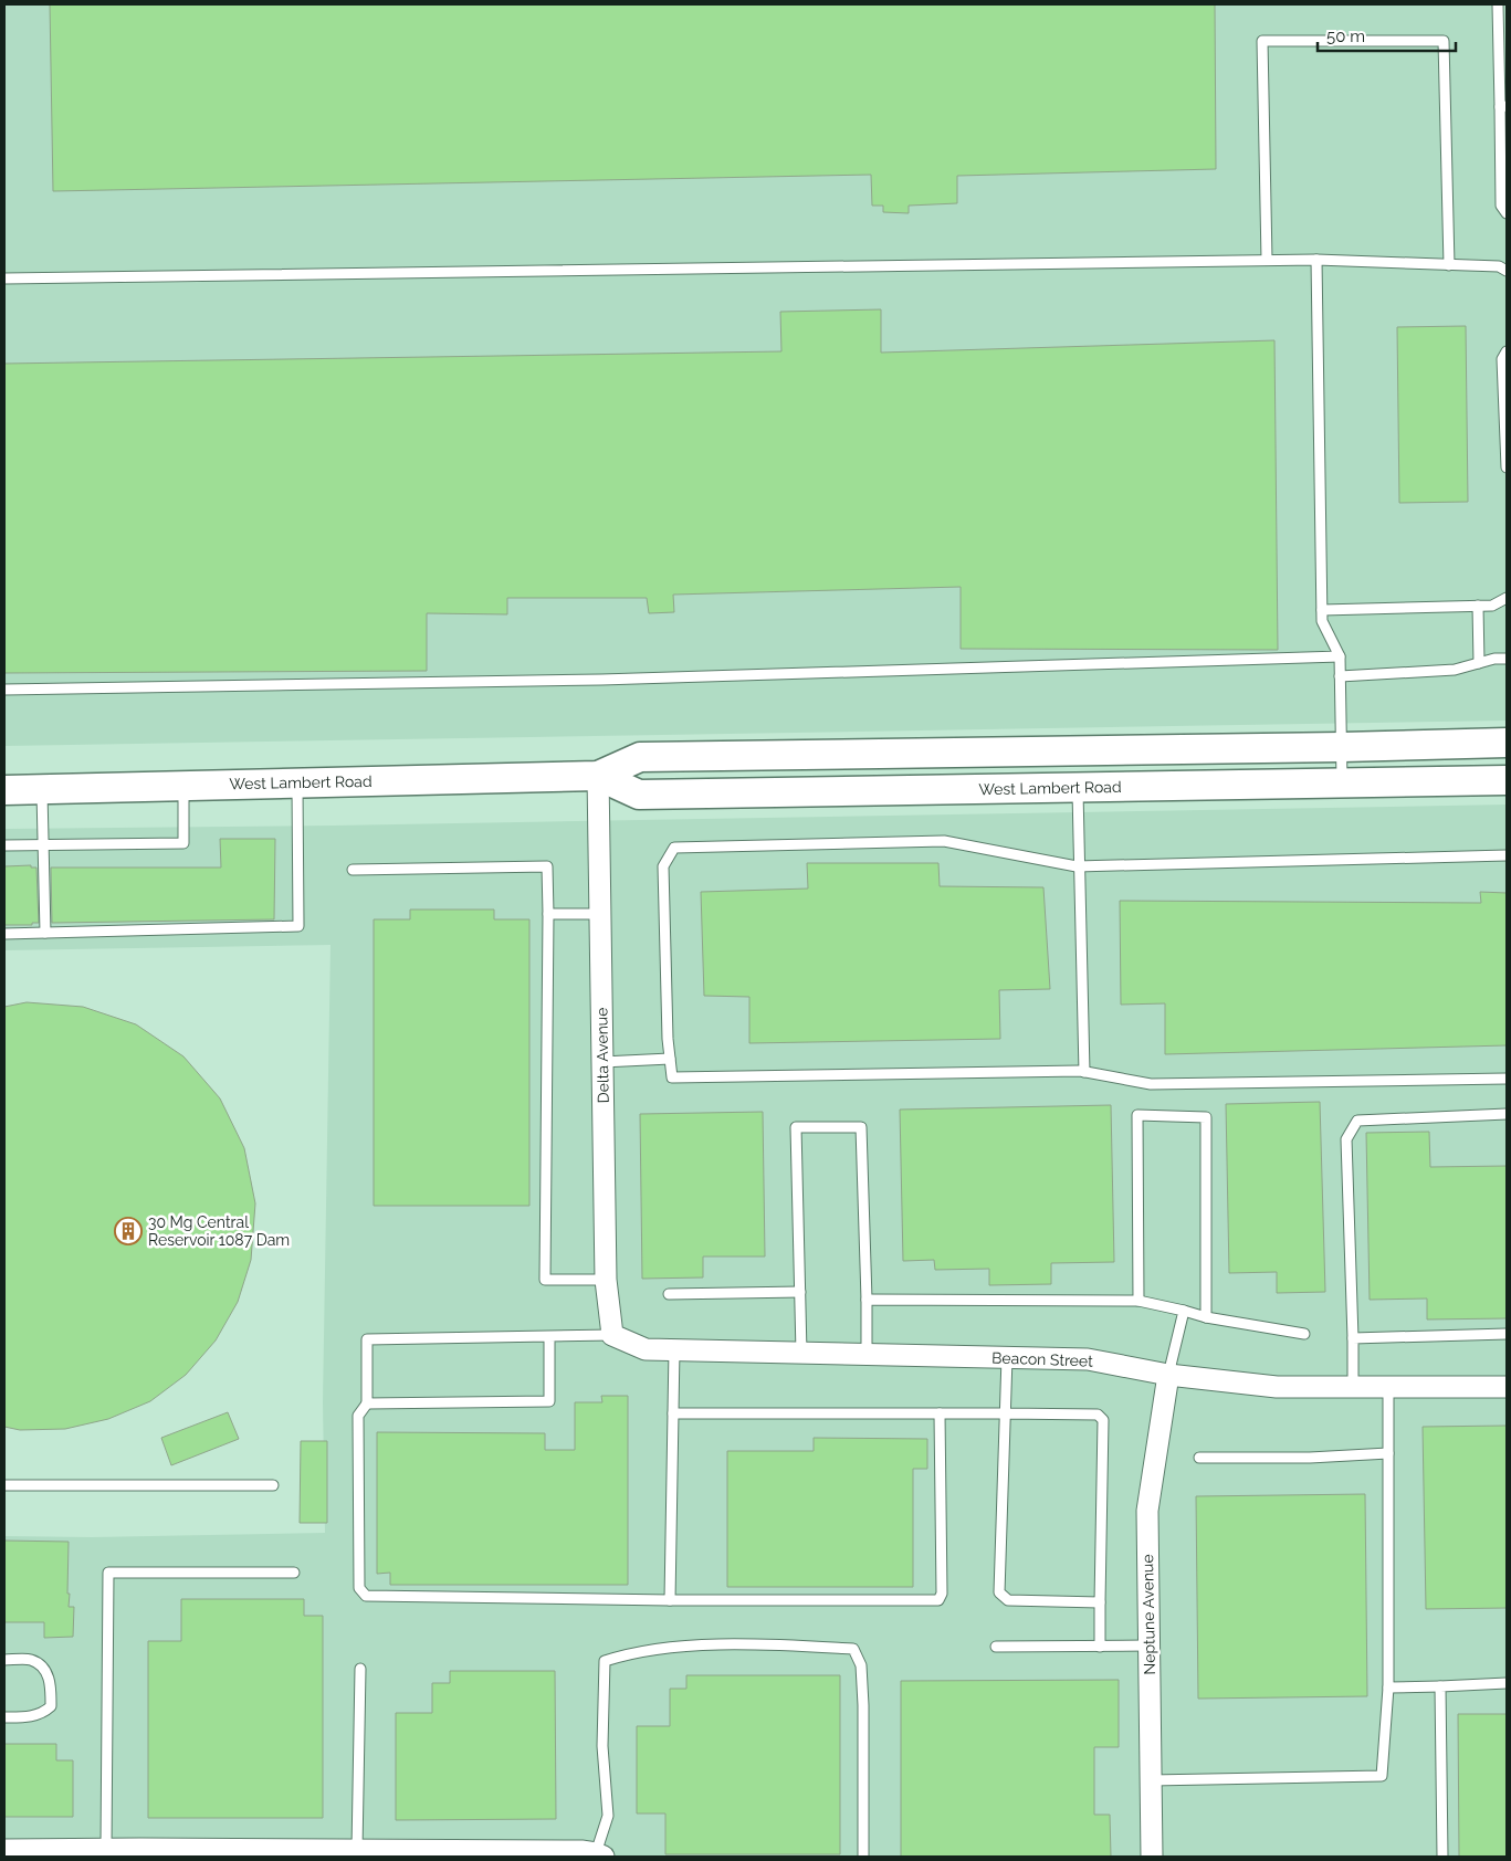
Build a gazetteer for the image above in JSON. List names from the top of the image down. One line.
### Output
{"streets":{"main road":["West Lambert Road"],"street":["Delta Avenue","Beacon Street","Neptune Avenue"]},"crossings":[["West Lambert Road","Delta Avenue"],["Delta Avenue","Beacon Street"],["Beacon Street","Neptune Avenue"]],"places":{"building":["30 Mg Central Reservoir 1087 Dam"]},"scale_bar":"50 m"}
